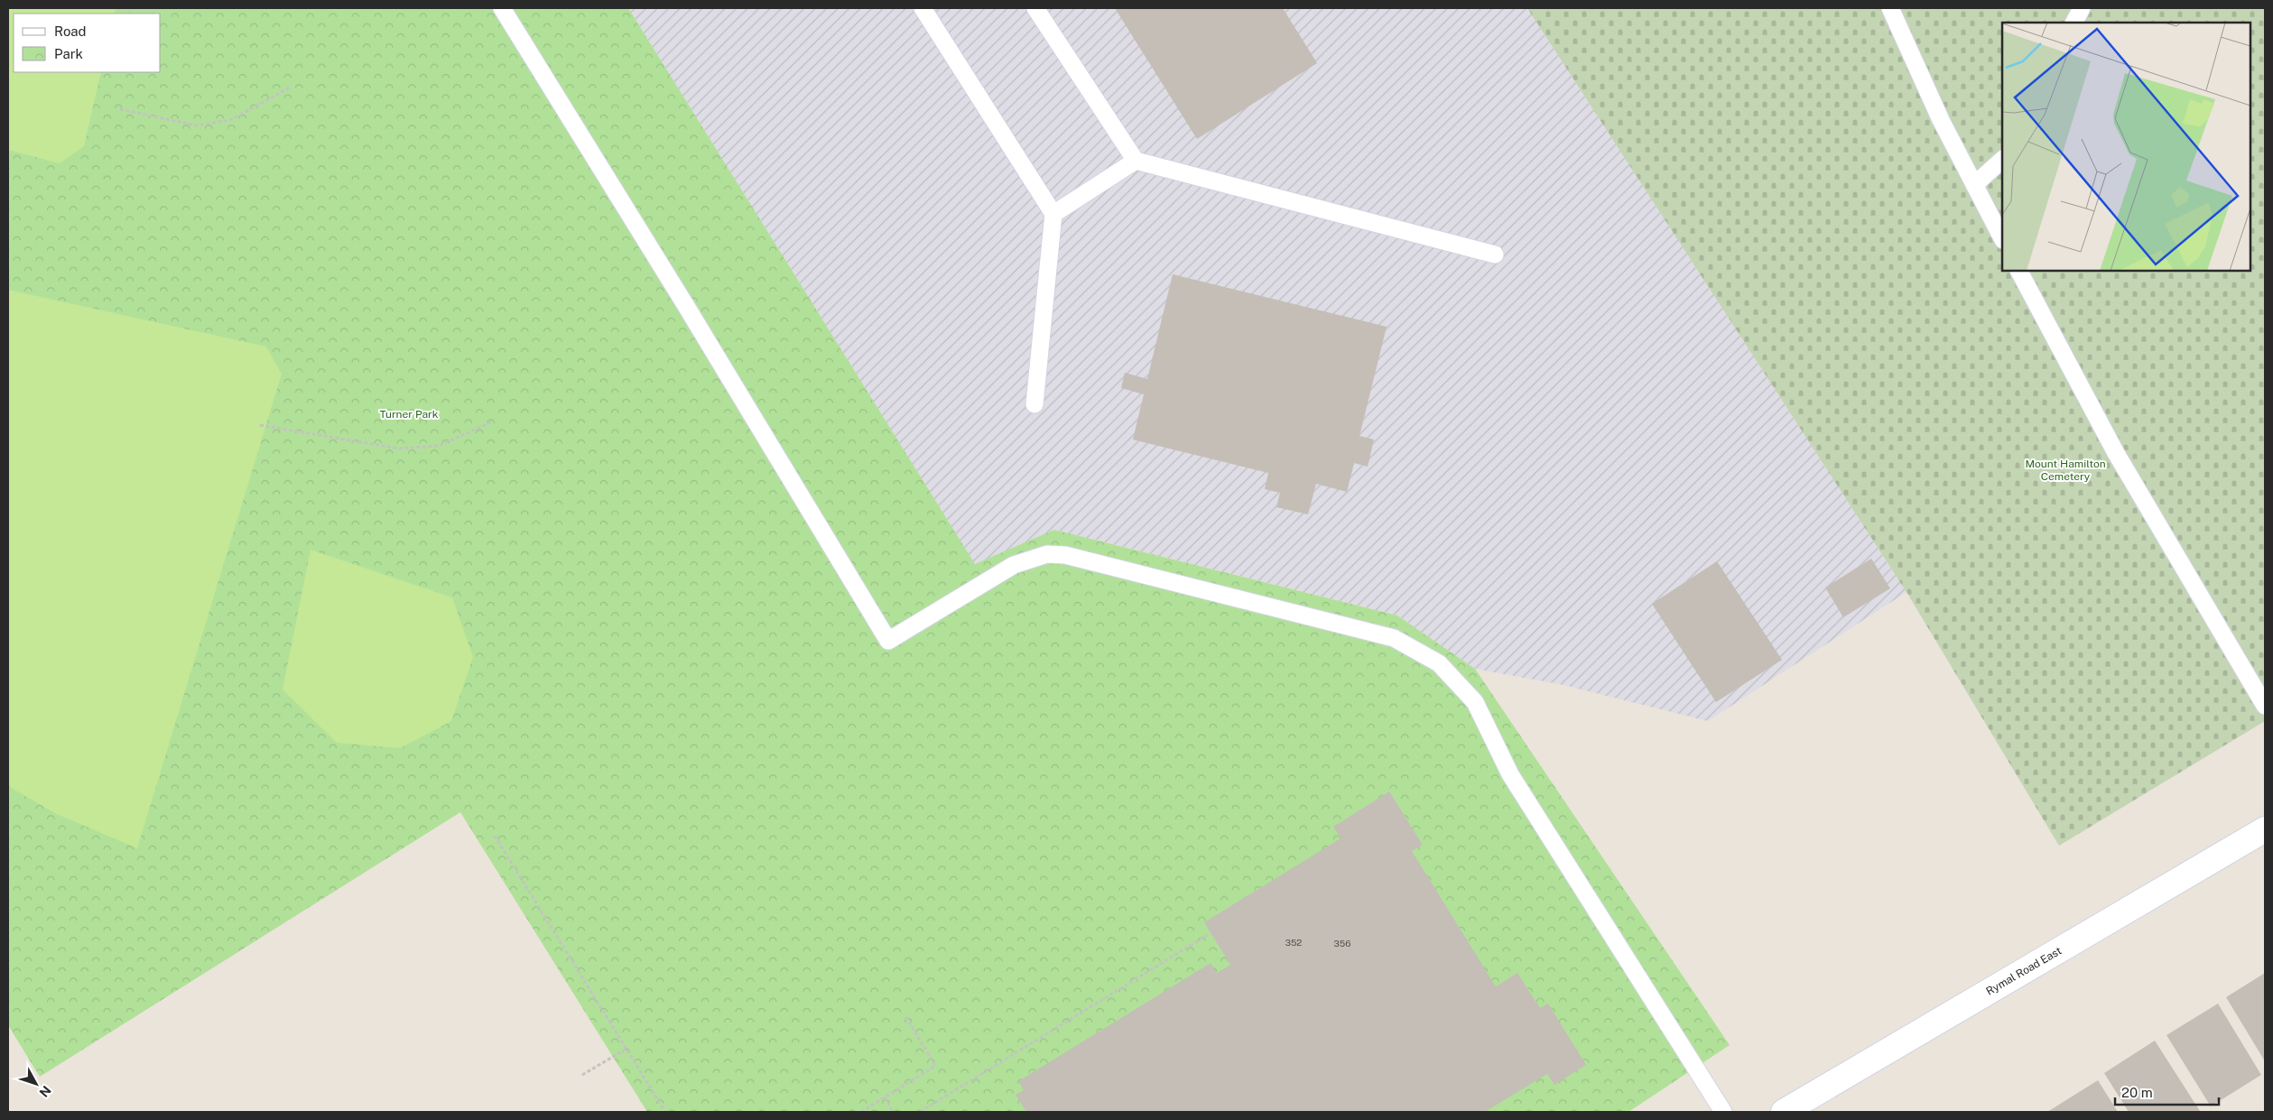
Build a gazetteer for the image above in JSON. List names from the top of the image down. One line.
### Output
{"streets":{"main road":["Rymal Road East"]},"parks":["Turner Park","Mount Hamilton Cemetery"],"house_numbers":["352","356"],"legend":["Road","Park"],"scale_bar":"20 m","north":"bottom right"}
